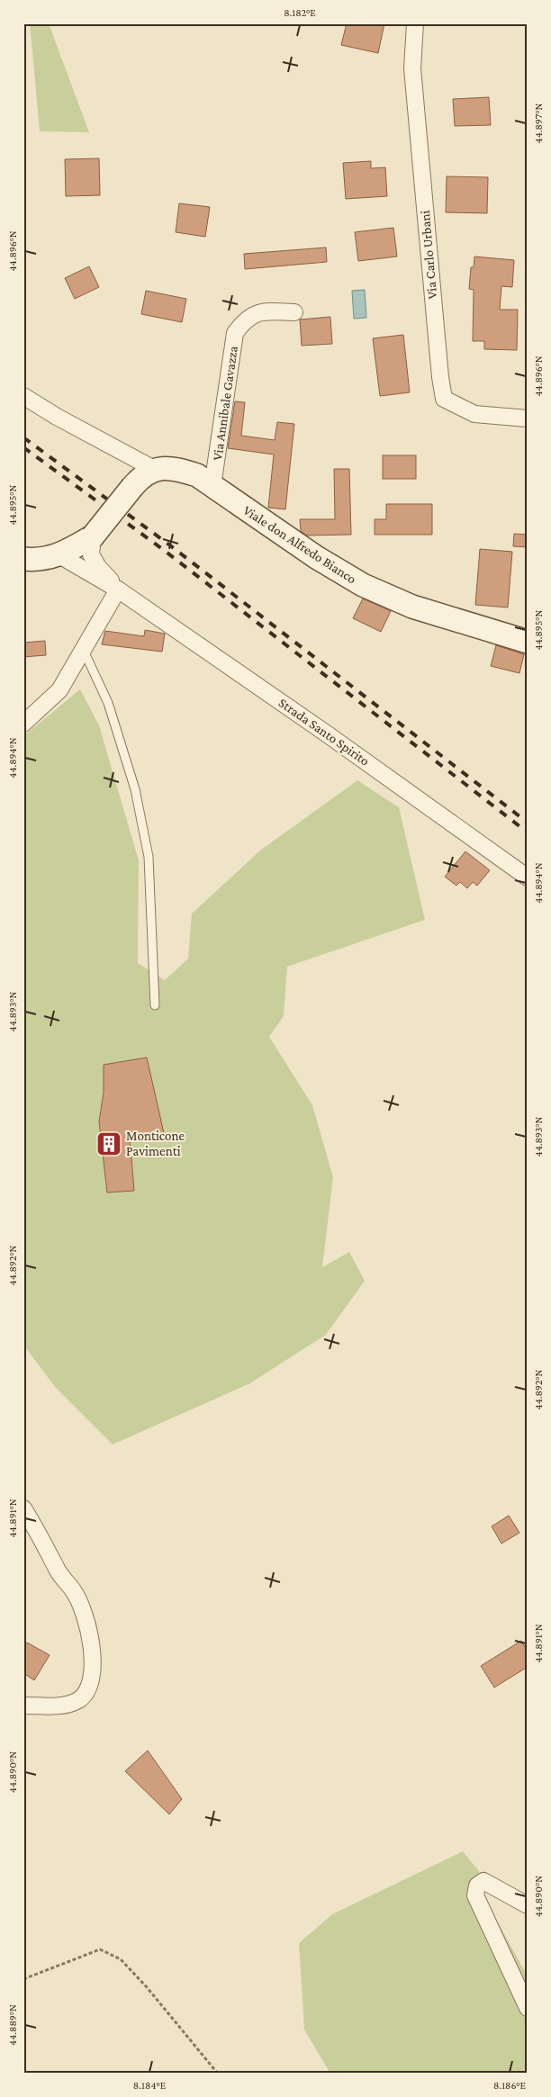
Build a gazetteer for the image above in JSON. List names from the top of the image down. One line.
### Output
{"streets":{"street":["Via Carlo Urbani","Via Annibale Gavazza","Viale don Alfredo Bianco","Strada Santo Spirito"]},"crossings":[["Via Annibale Gavazza","Viale don Alfredo Bianco"]],"places":{"building":["Monticone Pavimenti"]},"coordinates":["8.182°E","44.897°N","44.896°N","44.895°N","44.894°N","44.893°N","44.892°N","44.891°N","44.890°N","44.889°N","8.184°E","8.186°E"]}
